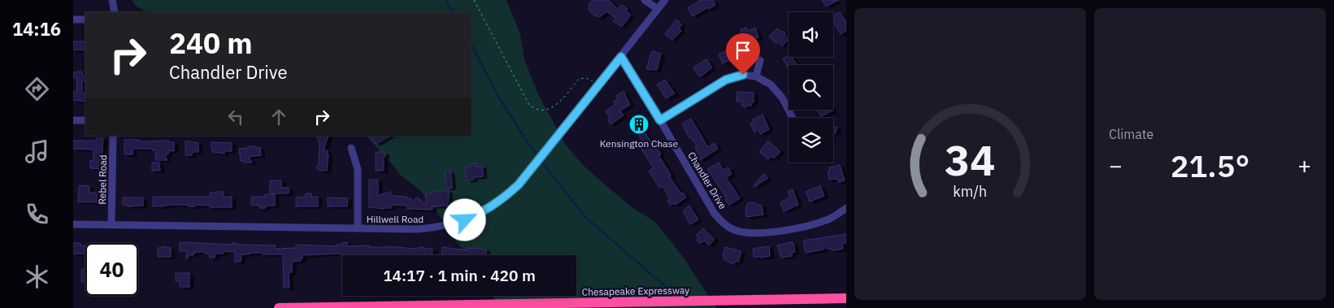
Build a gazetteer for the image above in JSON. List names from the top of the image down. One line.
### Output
{"streets":{"highway":["Chesapeake Expressway"],"street":["Rebel Road","Chandler Drive","Hillwell Road"]},"crossings":[["Rebel Road","Hillwell Road"],["Chandler Drive","Hillwell Road"]],"places":{"building":["Kensington Chase"]},"page":{"tabs":"14:16","tile":"Climate","turn":["240 m","Chandler Drive"],"heat":["−","21.5°","+"],"limit":"40","trip":"14:17 · 1 min · 420 m","gauge":["34","km/h"]}}
